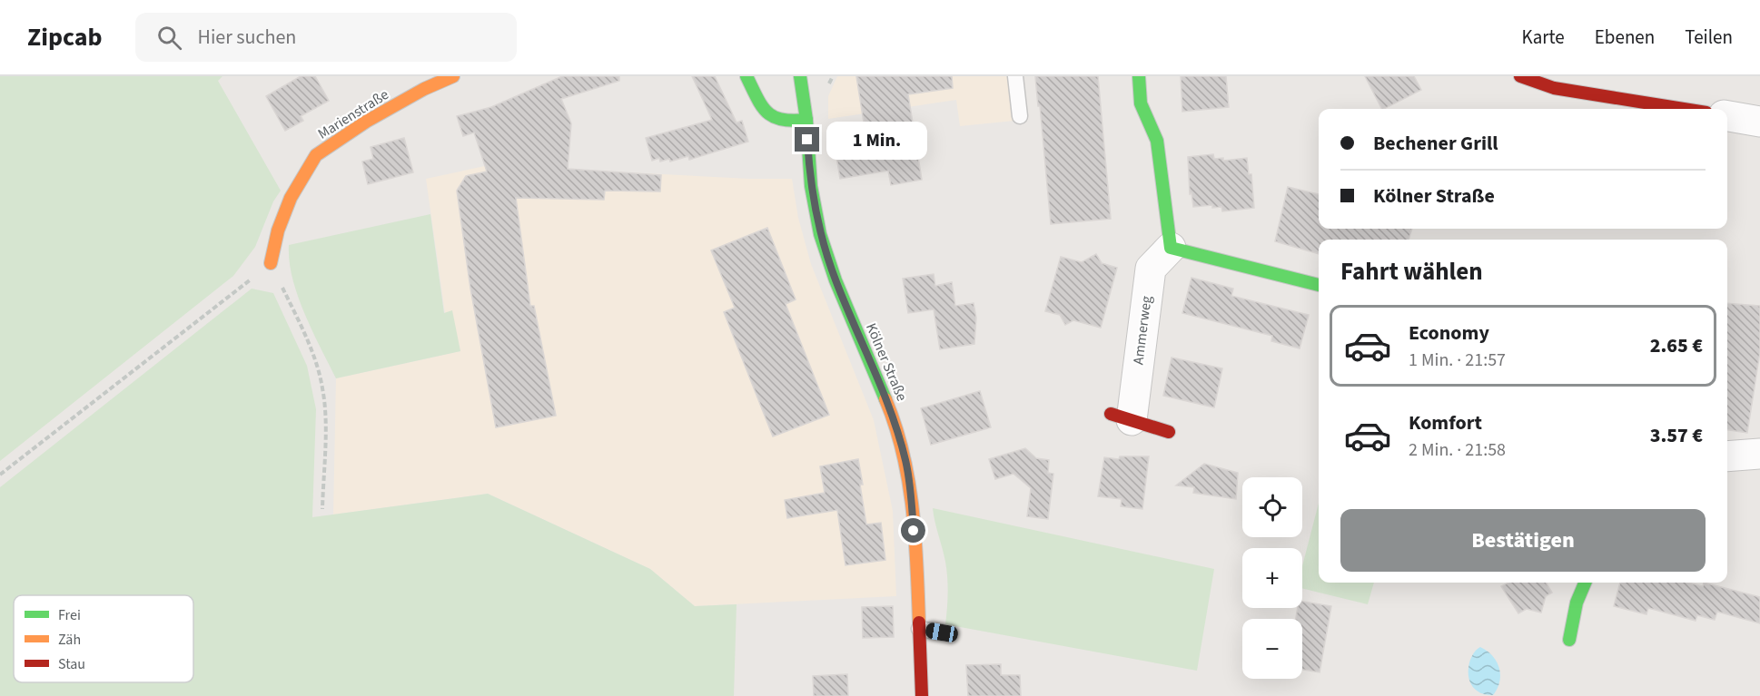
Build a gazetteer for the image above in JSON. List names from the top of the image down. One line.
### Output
{"streets":{"street":["Marienstraße","Ammerweg","Kölner Straße"]},"legend":["Frei","Zäh","Stau"],"page":{"header":"Zipcab","search":"Hier suchen","nav":["Karte","Ebenen","Teilen"],"banner":["Bechener Grill","Kölner Straße"],"bubble":"1 Min.","heading":"Fahrt wählen","list":[{"name":"Economy","note":"1 Min. · 21:57","value":"2.65 €"},{"name":"Komfort","note":"2 Min. · 21:58","value":"3.57 €"}],"map_buttons":["+","−"],"buttons":"Bestätigen"}}
